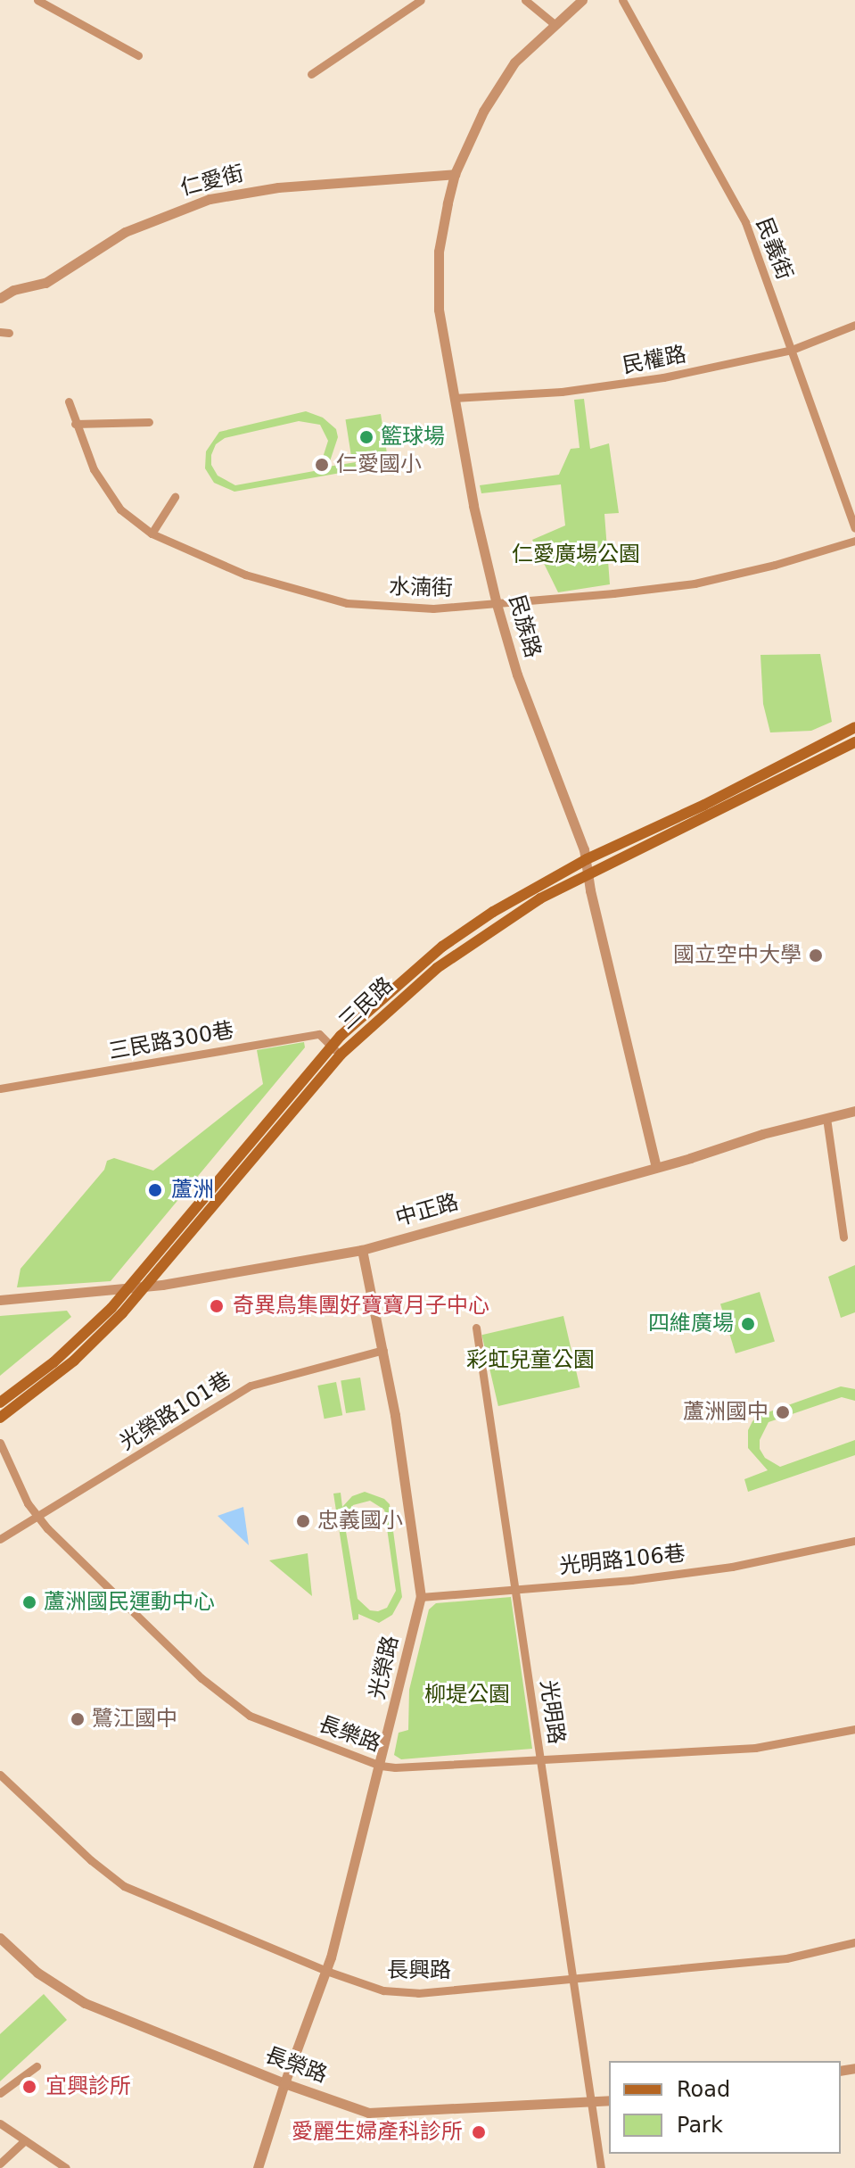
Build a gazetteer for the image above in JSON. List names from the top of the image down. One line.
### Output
{"streets":{"main road":["三民路"],"street":["仁愛街","民義街","民權路","水湳街","民族路","三民路300巷","中正路","光榮路101巷","光明路106巷","光榮路","光明路","長樂路","長興路","長榮路"]},"crossings":[["仁愛街","民族路"],["民義街","民權路"],["民權路","民族路"],["水湳街","民族路"],["民族路","三民路"],["民族路","中正路"],["三民路","三民路300巷"],["三民路","中正路"],["中正路","光榮路"],["光榮路101巷","光榮路"],["光榮路101巷","長樂路"],["光明路106巷","光榮路"],["光明路106巷","光明路"],["光榮路","長樂路"],["光榮路","長興路"],["光榮路","長榮路"],["光明路","長樂路"],["光明路","長興路"],["光明路","長榮路"]],"parks":["仁愛廣場公園","彩虹兒童公園","柳堤公園"],"places":["籃球場","仁愛國小","國立空中大學","蘆洲","奇異鳥集團好寶寶月子中心","四維廣場","蘆洲國中","忠義國小","蘆洲國民運動中心","鷺江國中","宜興診所","愛麗生婦產科診所"],"legend":["Road","Park"]}
